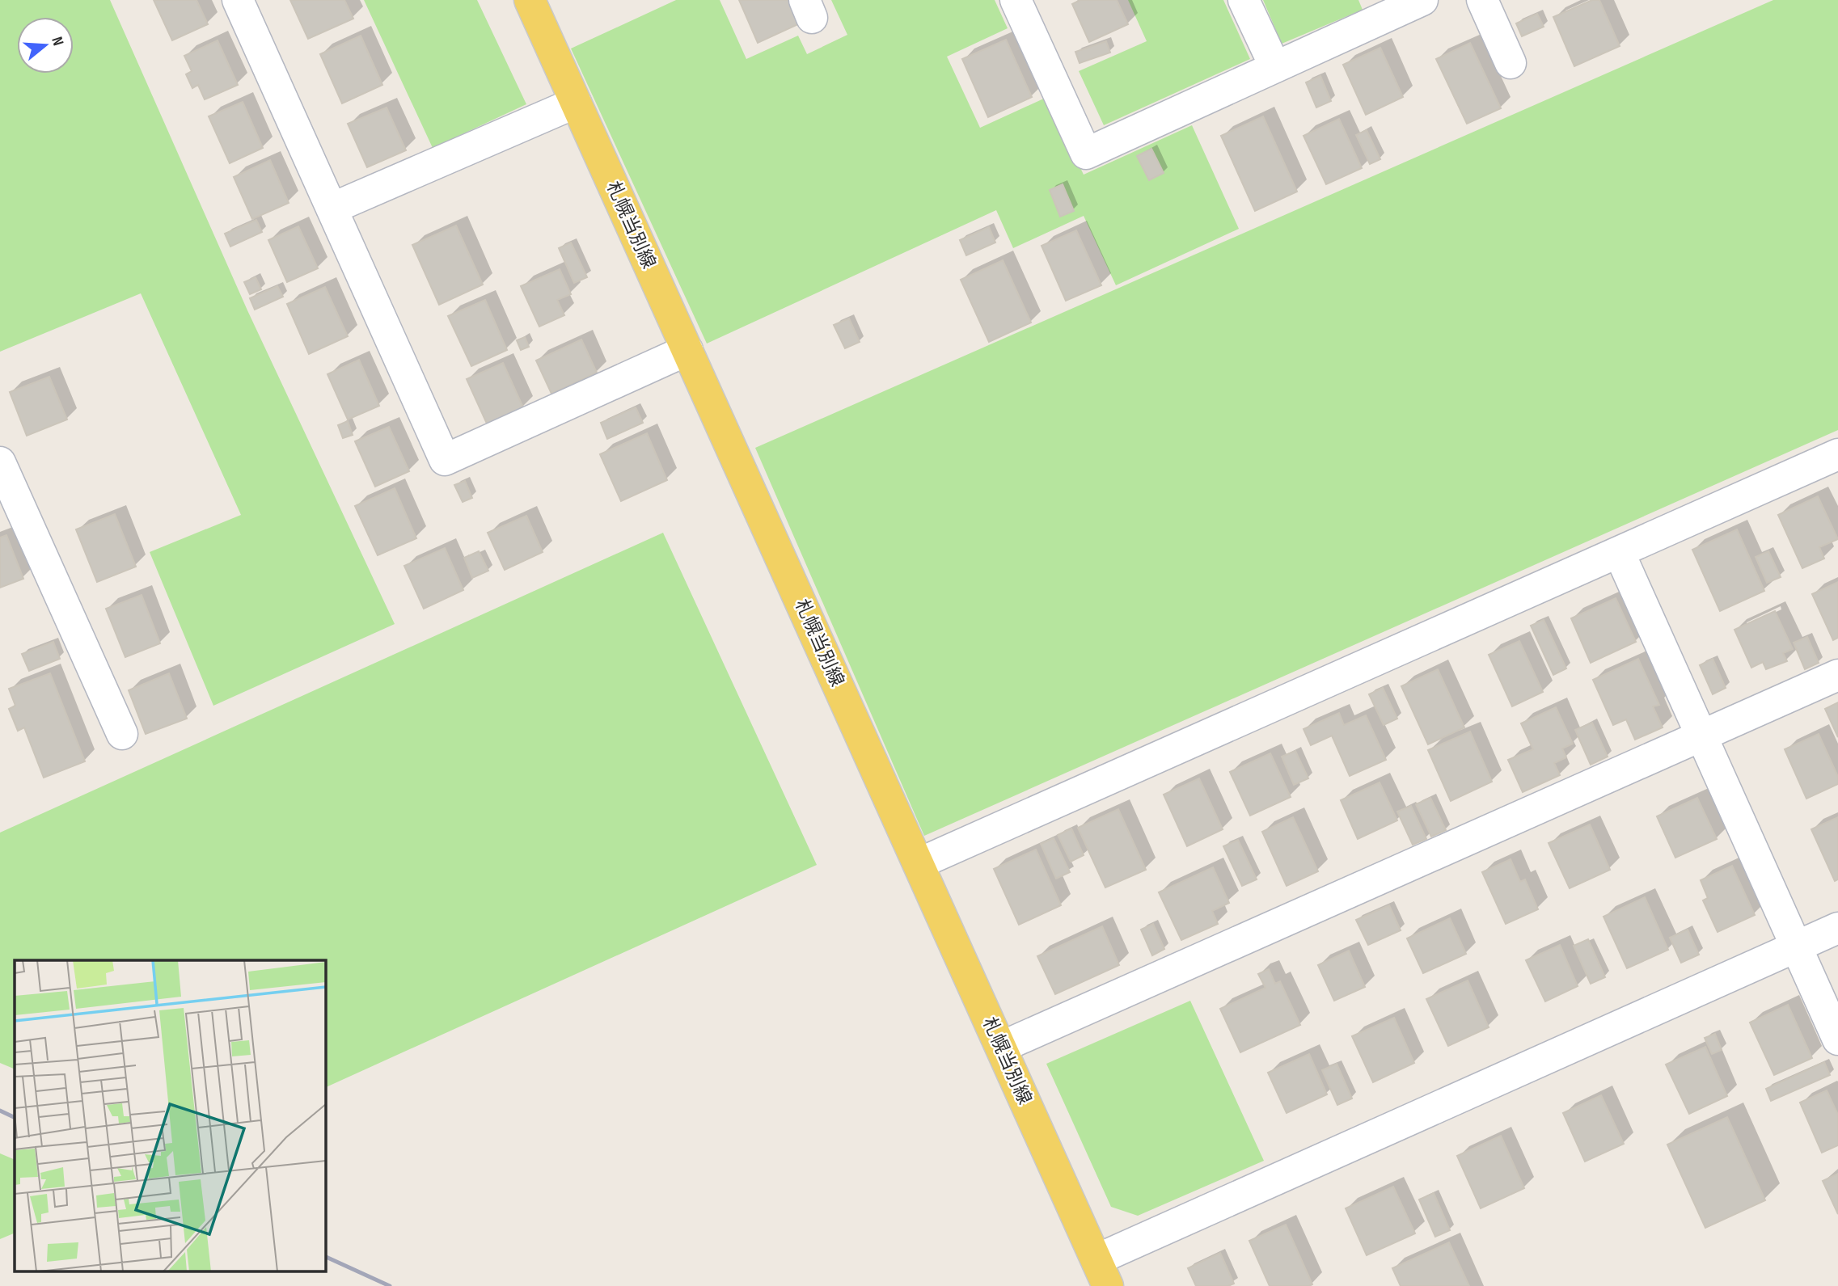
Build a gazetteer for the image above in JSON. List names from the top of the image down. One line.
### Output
{"streets":{"main road":["札幌当別線"]},"north":"right"}
